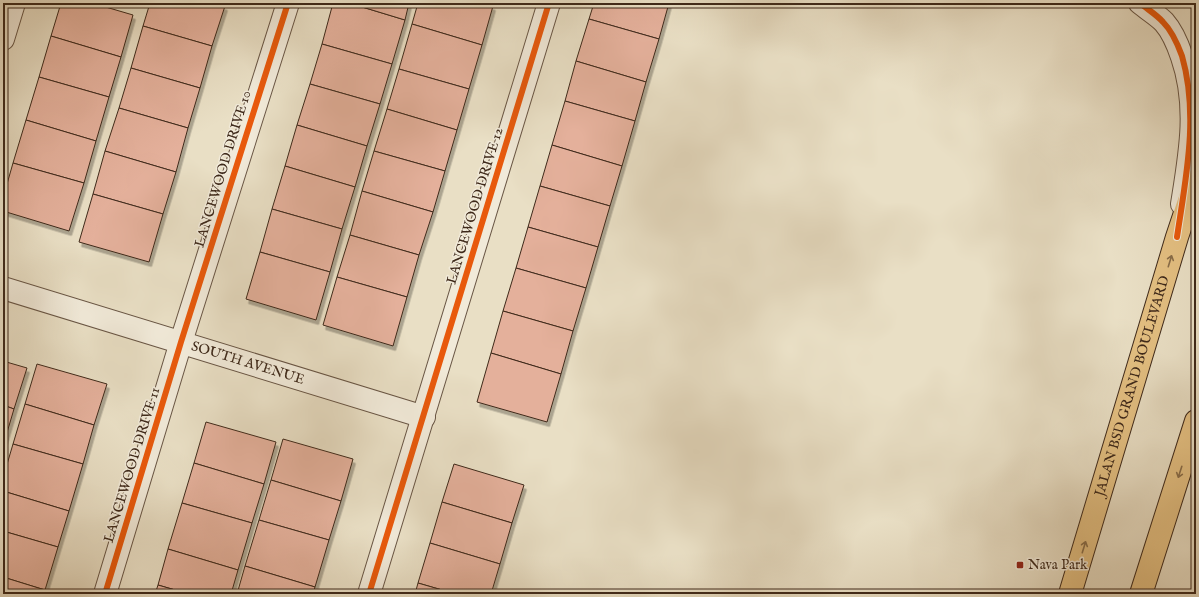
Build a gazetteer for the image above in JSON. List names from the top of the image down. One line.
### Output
{"streets":{"main road":["JALAN BSD GRAND BOULEVARD"],"street":["LANCEWOOD DRIVE 10","LANCEWOOD DRIVE 12","SOUTH AVENUE","LANCEWOOD DRIVE 11"]},"crossings":[["LANCEWOOD DRIVE 10","SOUTH AVENUE"],["LANCEWOOD DRIVE 10","LANCEWOOD DRIVE 11"],["LANCEWOOD DRIVE 12","SOUTH AVENUE"],["SOUTH AVENUE","LANCEWOOD DRIVE 11"]],"places":{"transit":["Nava Park"]}}
